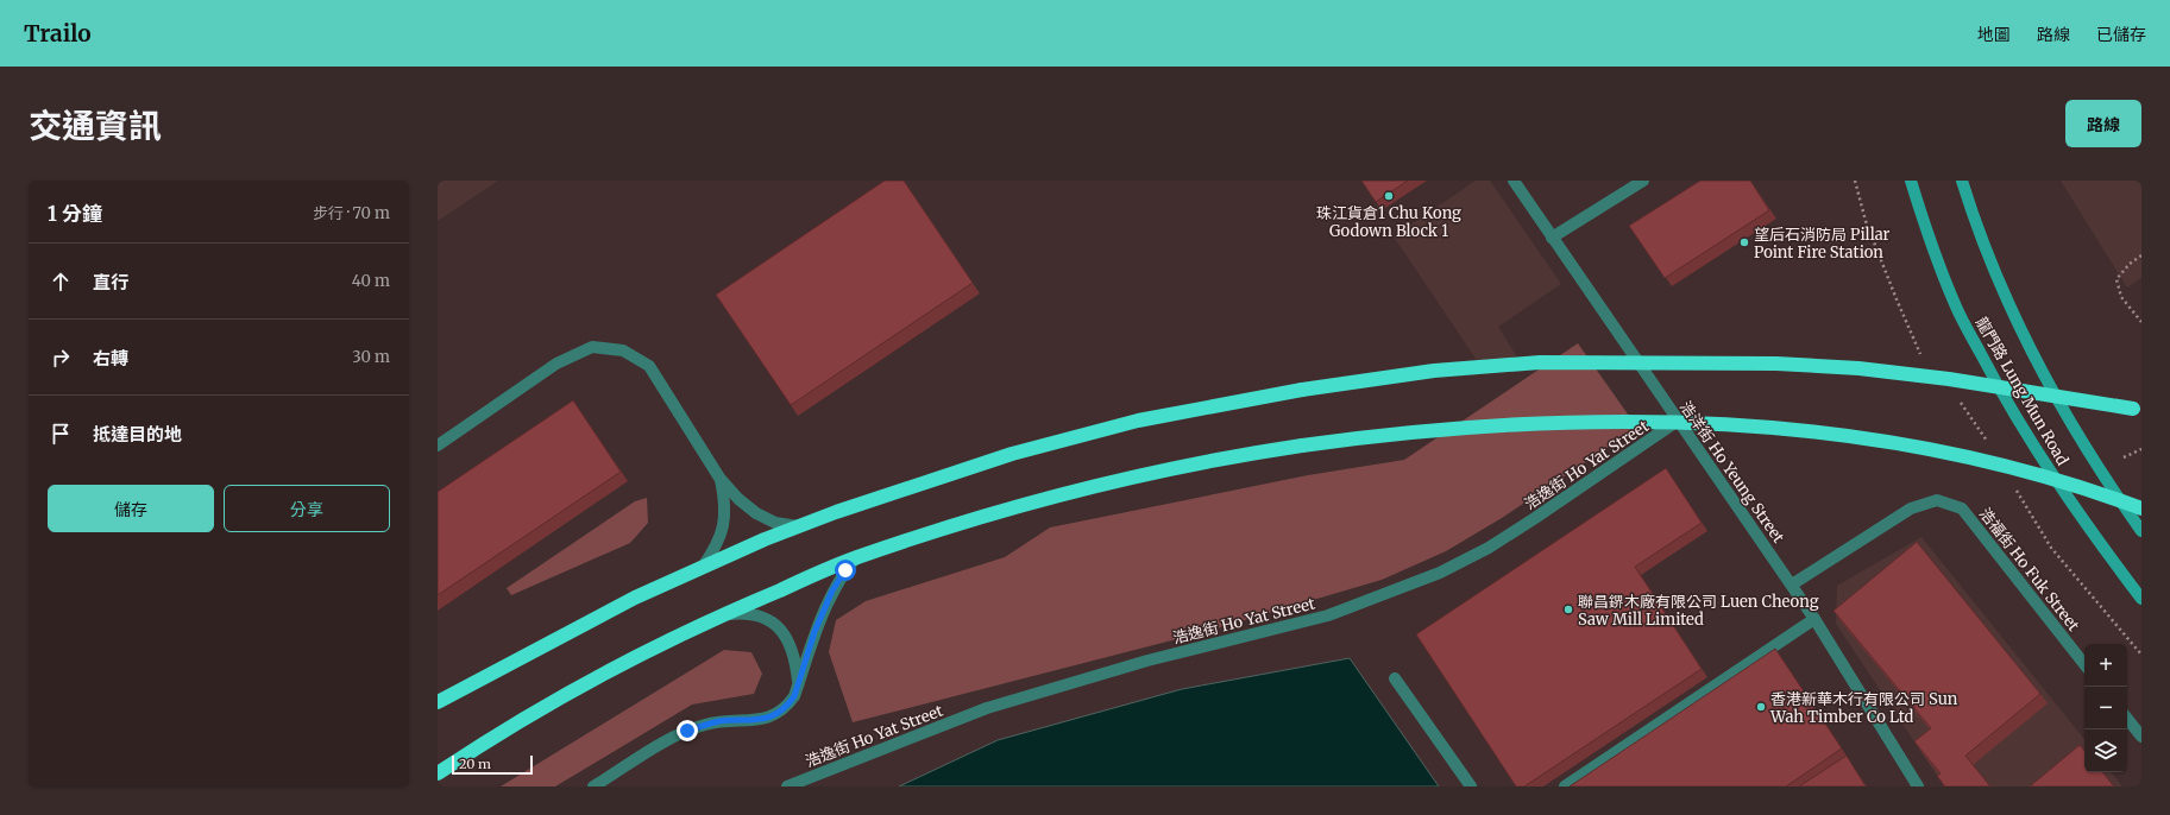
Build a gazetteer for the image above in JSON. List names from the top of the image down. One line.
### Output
{"streets":{"main road":["龍門路 Lung Mun Road"],"street":["浩逸街 Ho Yat Street","浩洋街 Ho Yeung Street","浩福街 Ho Fuk Street"]},"crossings":[["浩逸街 Ho Yat Street","浩洋街 Ho Yeung Street"],["浩洋街 Ho Yeung Street","浩福街 Ho Fuk Street"]],"places":["珠江貨倉1 Chu Kong Godown Block 1","望后石消防局 Pillar Point Fire Station","聯昌鎅木廠有限公司 Luen Cheong Saw Mill Limited","香港新華木行有限公司 Sun Wah Timber Co Ltd"],"scale_bar":"20 m","page":{"header":"Trailo","nav":["地圖","路線","已儲存"],"title":"交通資訊","buttons":["路線",["儲存","分享"]],"heading":["1 分鐘","步行 · 70 m"],"list":[["直行","40 m"],["右轉","30 m"],"抵達目的地"],"map_buttons":["+","−"],"scale":"20 m"}}
